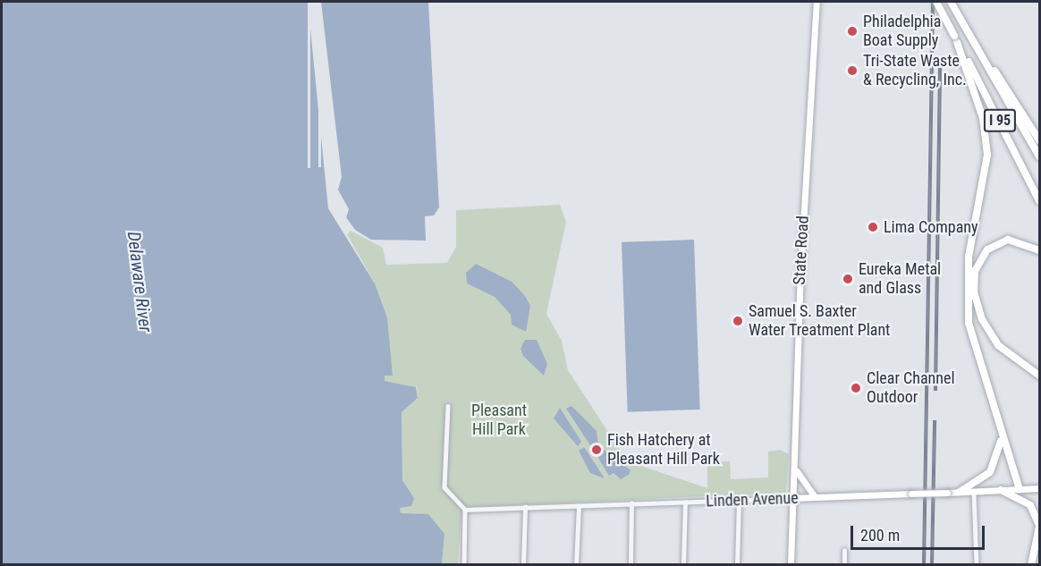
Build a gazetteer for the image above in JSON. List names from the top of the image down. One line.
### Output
{"streets":{"highway":["I 95"],"main road":["State Road","Linden Avenue"]},"crossings":[["State Road","Linden Avenue"]],"water":["Delaware River"],"parks":["Pleasant Hill Park"],"places":["Philadelphia Boat Supply","Tri-State Waste & Recycling, Inc.","Lima Company","Eureka Metal and Glass","Samuel S. Baxter Water Treatment Plant","Clear Channel Outdoor","Fish Hatchery at Pleasant Hill Park"],"scale_bar":"200 m"}
